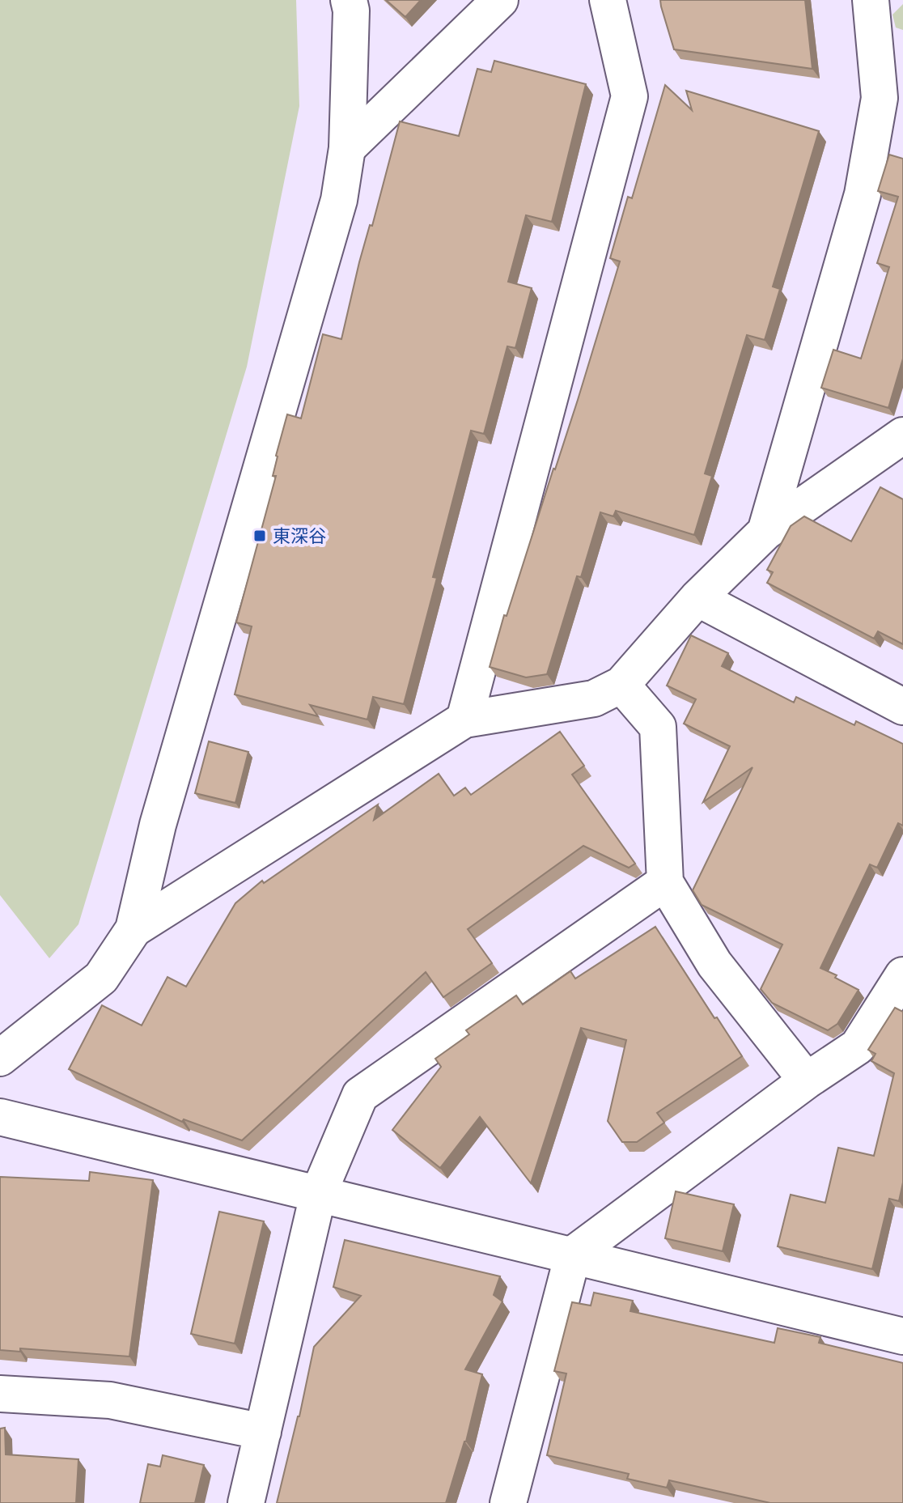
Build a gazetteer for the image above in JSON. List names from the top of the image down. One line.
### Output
{"places":{"transit":["東深谷"]}}
